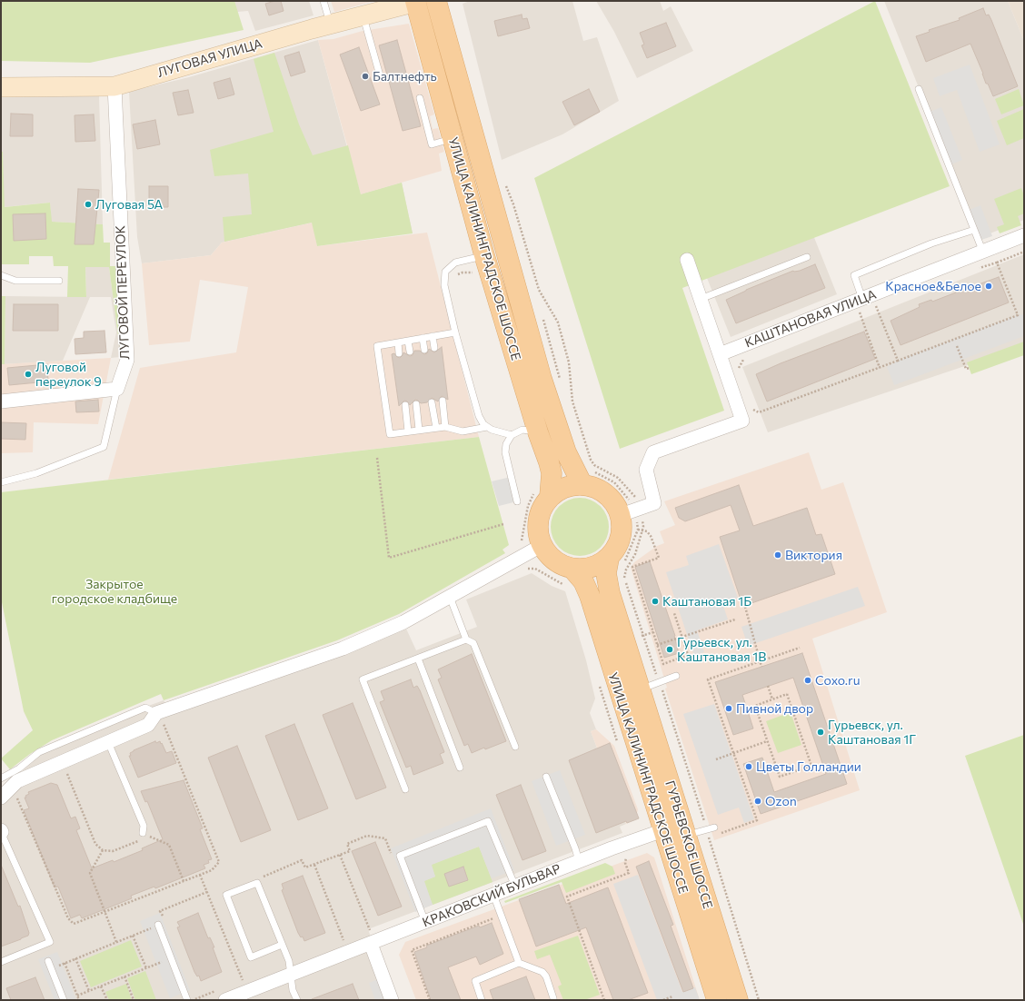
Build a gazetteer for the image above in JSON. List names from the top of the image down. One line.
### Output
{"streets":{"main road":["УЛИЦА КАЛИНИНГРАДСКОЕ ШОССЕ","ГУРЬЕВСКОЕ ШОССЕ"],"street":["ЛУГОВАЯ УЛИЦА","ЛУГОВОЙ ПЕРЕУЛОК","КАШТАНОВАЯ УЛИЦА","КРАКОВСКИЙ БУЛЬВАР"]},"crossings":[["ЛУГОВАЯ УЛИЦА","УЛИЦА КАЛИНИНГРАДСКОЕ ШОССЕ"],["ЛУГОВАЯ УЛИЦА","ЛУГОВОЙ ПЕРЕУЛОК"],["УЛИЦА КАЛИНИНГРАДСКОЕ ШОССЕ","ГУРЬЕВСКОЕ ШОССЕ"],["УЛИЦА КАЛИНИНГРАДСКОЕ ШОССЕ","КРАКОВСКИЙ БУЛЬВАР"]],"parks":["Закрытое городское кладбище"],"places":["Балтнефть","Луговая 5А","Красное&Белое","Луговой переулок 9","Виктория","Каштановая 1Б","Гурьевск, ул. Каштановая 1В","Coxo.ru","Пивной двор","Гурьевск, ул. Каштановая 1Г","Цветы Голландии","Ozon"]}
